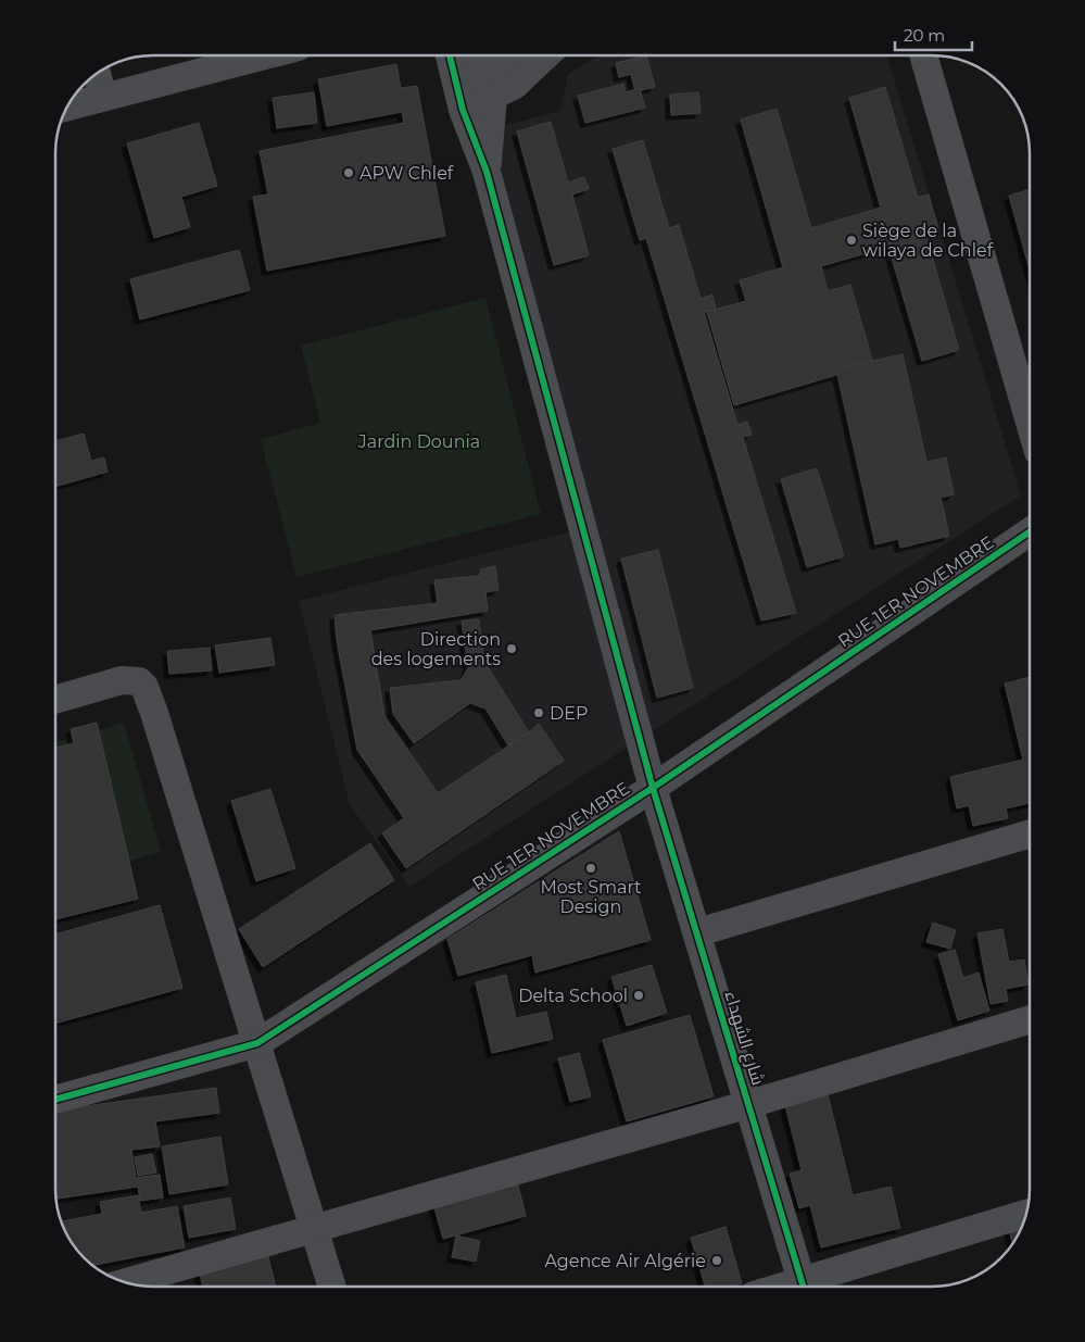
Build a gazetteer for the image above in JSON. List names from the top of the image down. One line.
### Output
{"streets":{"street":["RUE 1ER NOVEMBRE","شارع الشهداء"]},"crossings":[["RUE 1ER NOVEMBRE","شارع الشهداء"]],"parks":["Jardin Dounia"],"places":["APW Chlef","Siège de la wilaya de Chlef","Direction des logements","DEP","Most Smart Design","Delta School","Agence Air Algérie"],"scale_bar":"20 m"}
